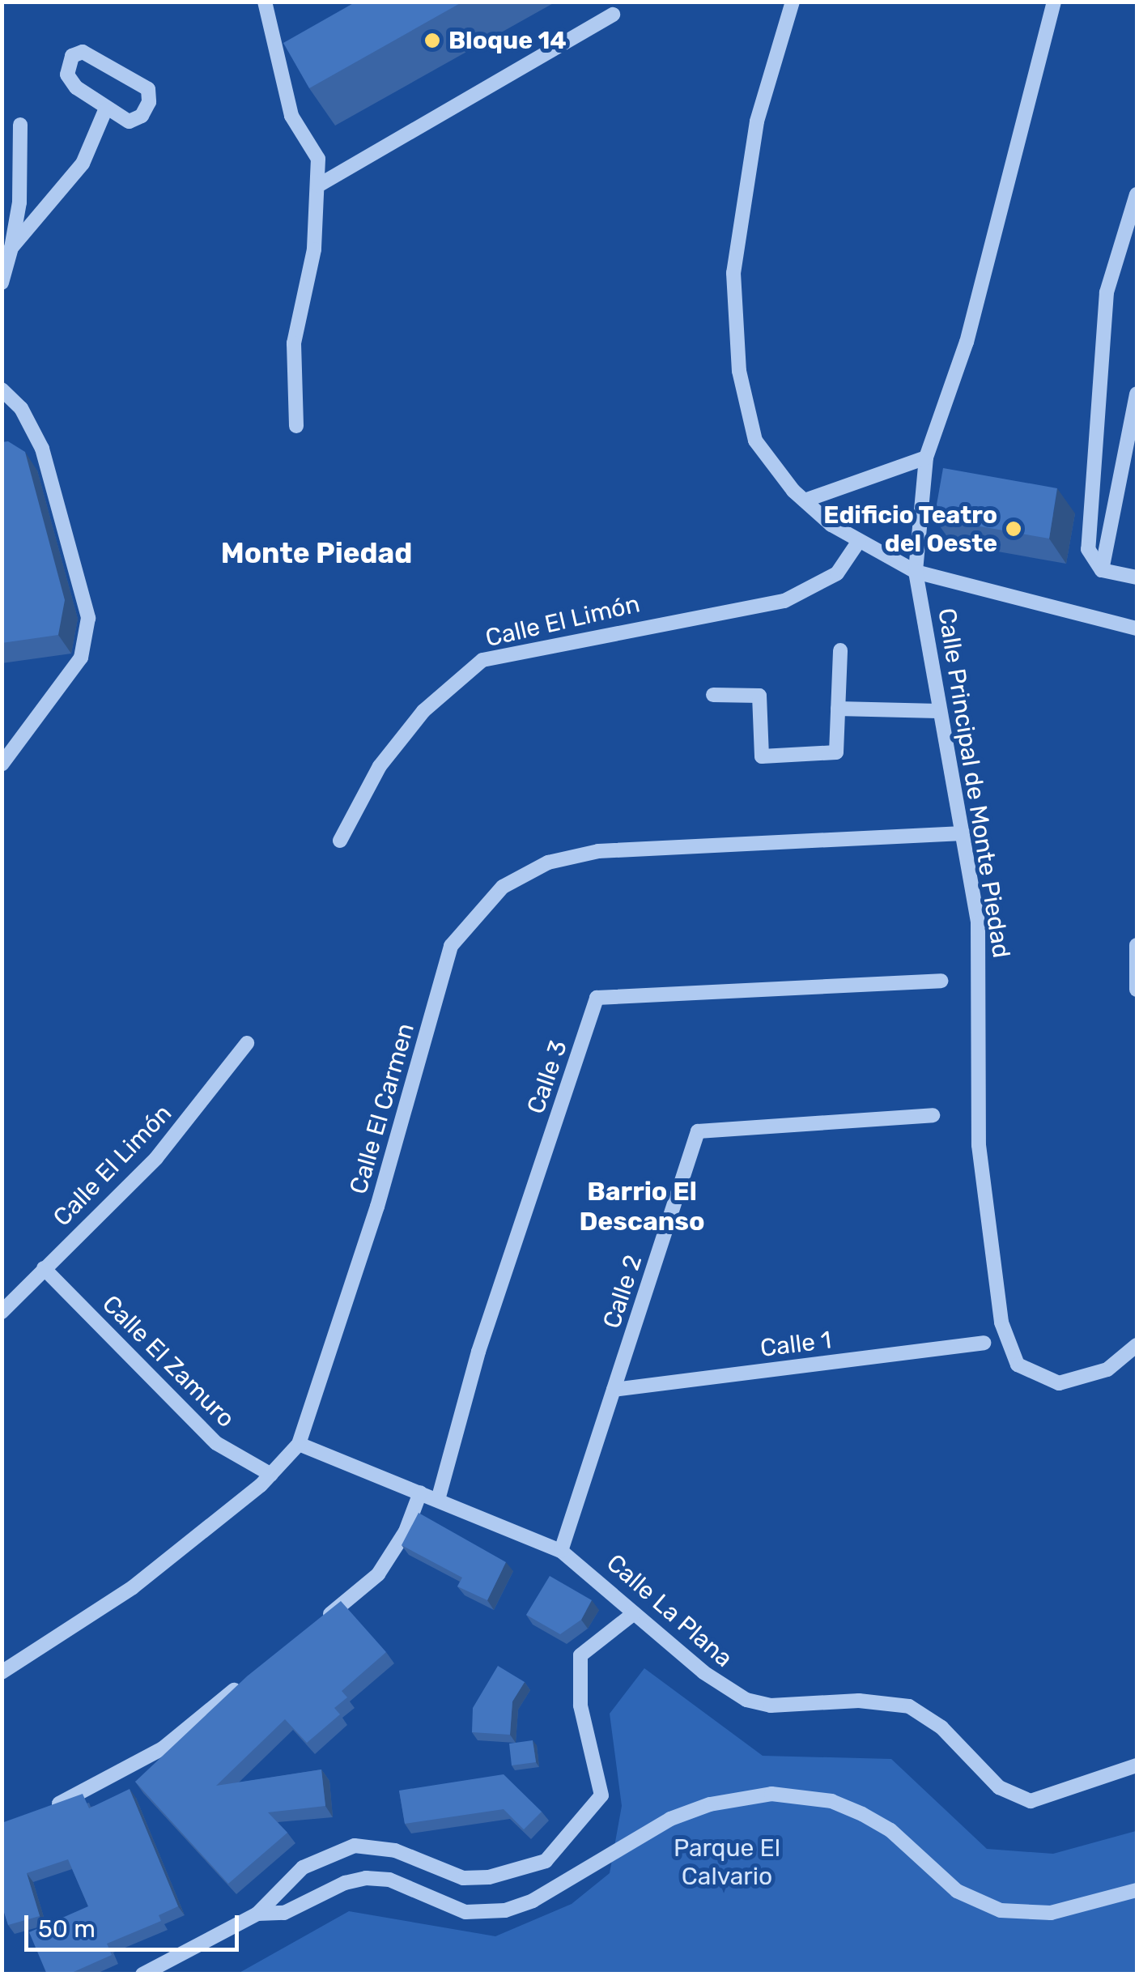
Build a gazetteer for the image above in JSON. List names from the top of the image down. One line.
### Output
{"streets":{"street":["Calle El Limón","Calle Principal de Monte Piedad","Calle 3","Calle El Carmen","Calle 2","Calle 1","Calle El Zamuro","Calle La Plana"]},"crossings":[["Calle El Limón","Calle El Zamuro"],["Calle Principal de Monte Piedad","Calle El Carmen"],["Calle 3","Calle La Plana"],["Calle El Carmen","Calle El Zamuro"],["Calle El Carmen","Calle La Plana"],["Calle 2","Calle 1"],["Calle 2","Calle La Plana"]],"districts":["Monte Piedad","Barrio El Descanso"],"parks":["Parque El Calvario"],"places":["Bloque 14","Edificio Teatro del Oeste"],"scale_bar":"50 m"}
